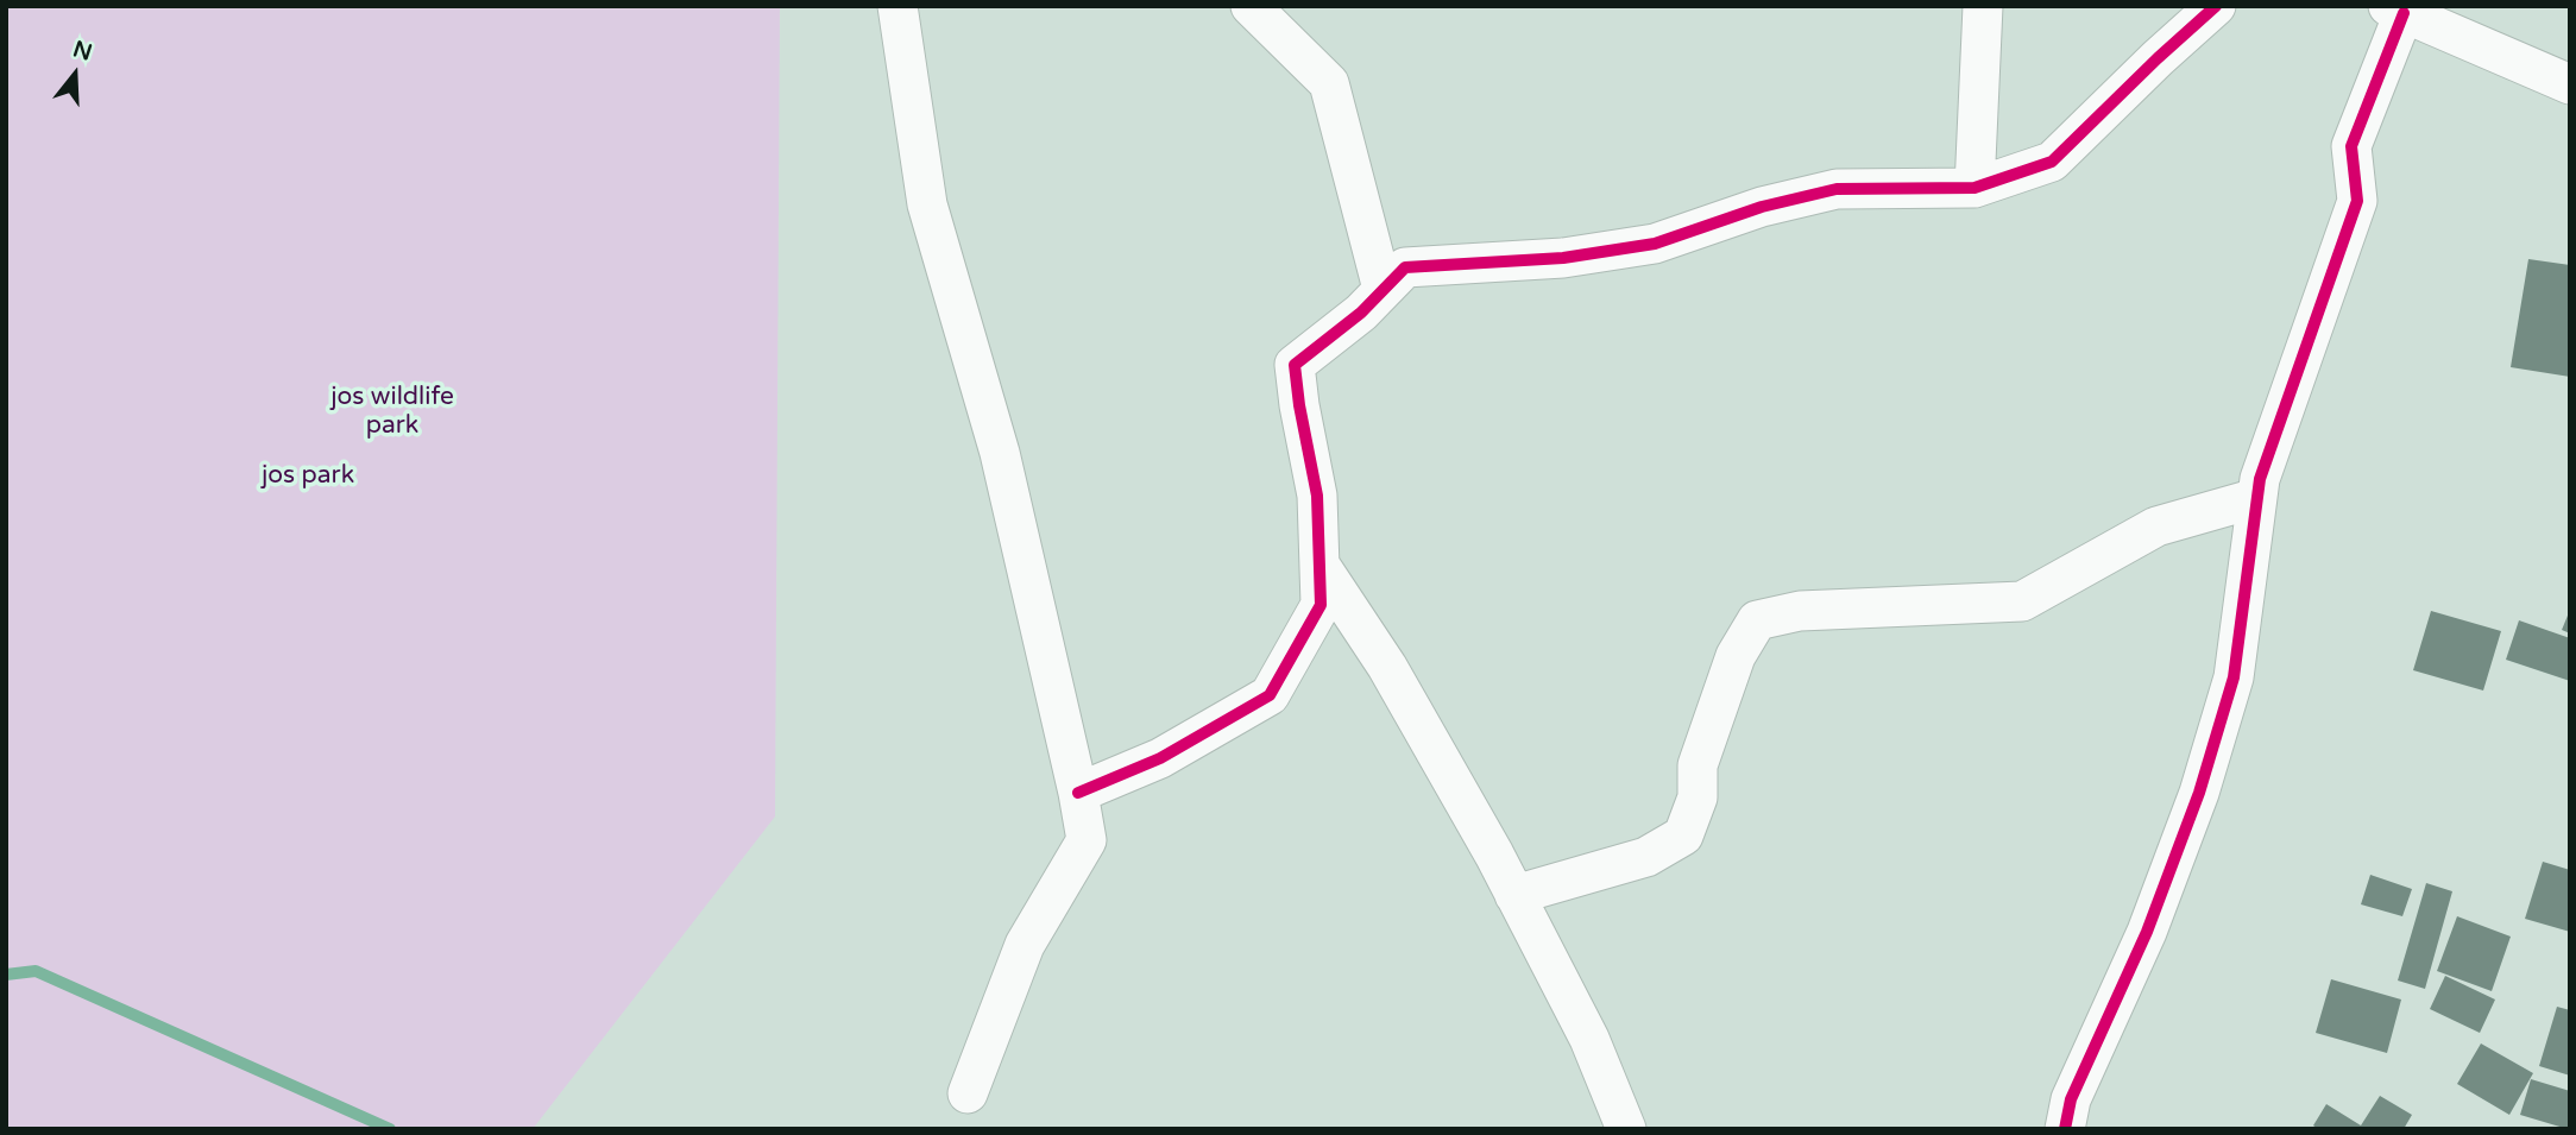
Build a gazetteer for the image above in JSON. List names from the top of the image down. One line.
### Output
{"parks":["jos wildlife park","jos park"],"north":"top"}
